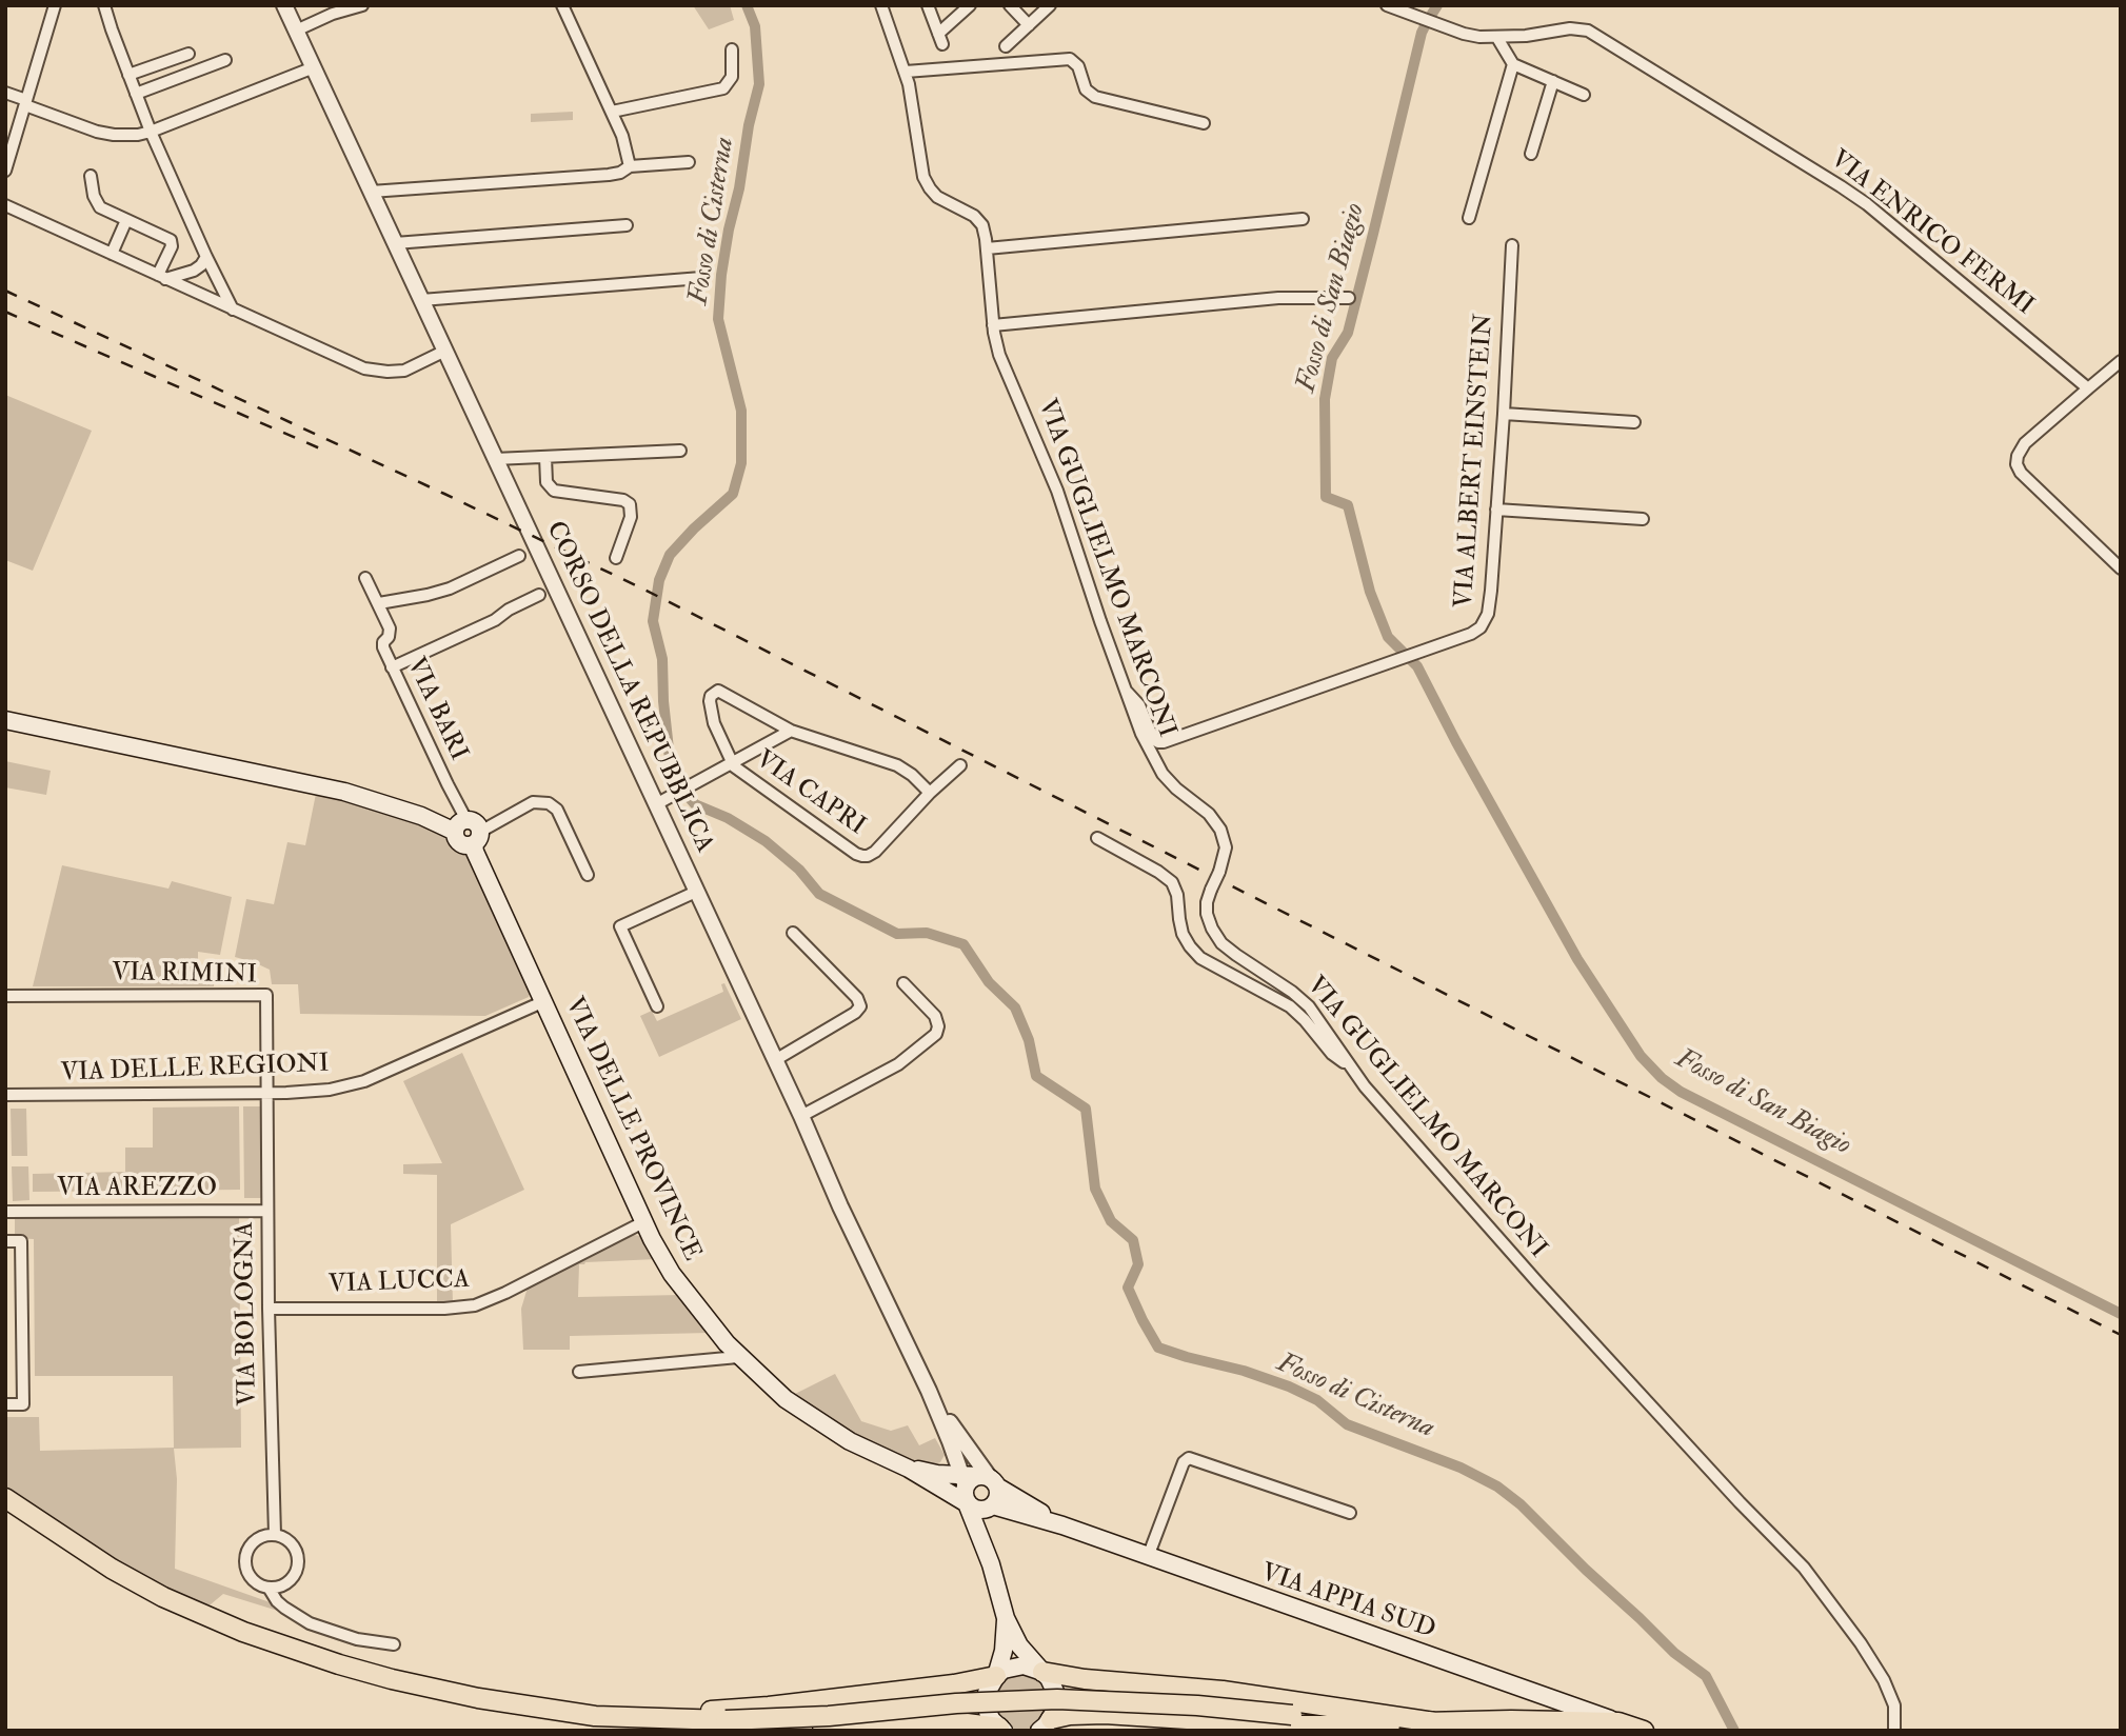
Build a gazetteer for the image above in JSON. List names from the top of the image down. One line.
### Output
{"streets":{"main road":["VIA DELLE PROVINCE","VIA APPIA SUD"],"street":["VIA ENRICO FERMI","VIA ALBERT EINSTEIN","VIA GUGLIELMO MARCONI","CORSO DELLA REPUBBLICA","VIA BARI","VIA CAPRI","VIA RIMINI","VIA DELLE REGIONI","VIA AREZZO","VIA LUCCA","VIA BOLOGNA"]},"crossings":[["VIA ALBERT EINSTEIN","VIA GUGLIELMO MARCONI"],["CORSO DELLA REPUBBLICA","VIA DELLE PROVINCE"],["CORSO DELLA REPUBBLICA","VIA APPIA SUD"],["VIA RIMINI","VIA DELLE REGIONI"],["VIA RIMINI","VIA BOLOGNA"],["VIA DELLE REGIONI","VIA DELLE PROVINCE"],["VIA DELLE REGIONI","VIA BOLOGNA"],["VIA DELLE PROVINCE","VIA LUCCA"],["VIA DELLE PROVINCE","VIA APPIA SUD"],["VIA AREZZO","VIA BOLOGNA"],["VIA LUCCA","VIA BOLOGNA"]],"water":["Fosso di Cisterna","Fosso di San Biagio"]}
